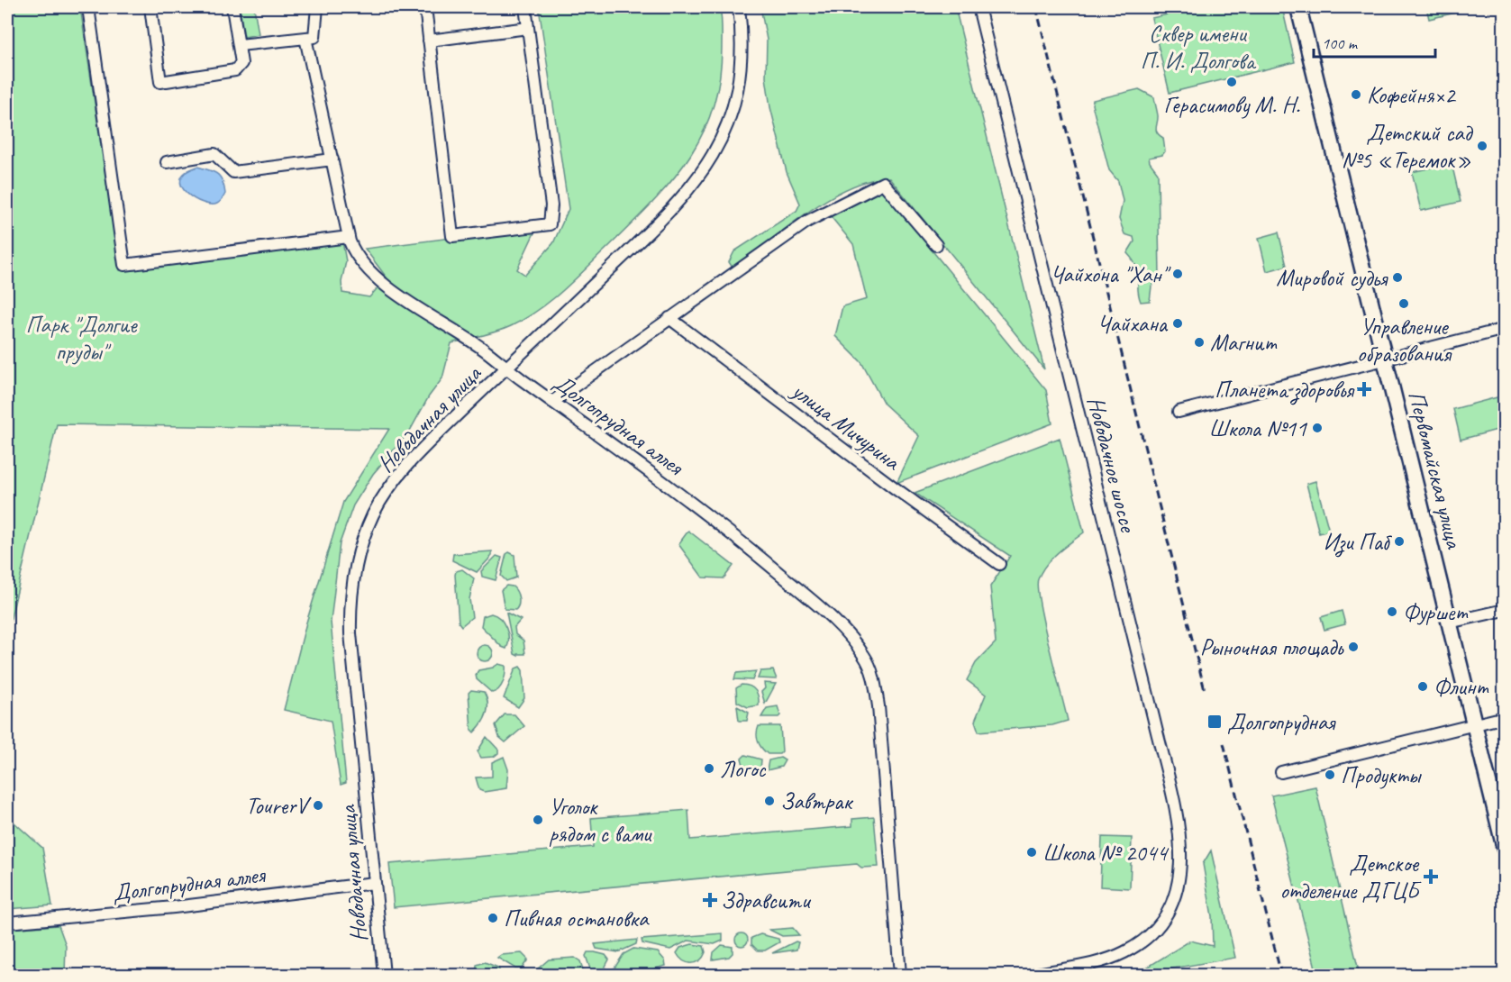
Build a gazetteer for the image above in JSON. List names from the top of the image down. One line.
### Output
{"streets":{"main road":["Первомайская улица"],"street":["Новодачная улица","Долгопрудная аллея","улица Мичурина","Новодачное шоссе"]},"crossings":[["Новодачная улица","Долгопрудная аллея"]],"parks":["Сквер имени П. И. Долгова","Парк \"Долгие пруды\""],"places":{"other":["Герасимову М. Н.","Кофейня×2","Детский сад №5 «Теремок»","Чайхона \"Хан\"","Мировой судья","Управление образования","Чайхана","Магнит","Школа №11","Изи Паб","Фуршет","Рыночная площадь","Флинт","Логос","Продукты","Завтрак","TourerV","Уголок рядом с вами","Школа № 2044","Пивная остановка"],"health":["Планета здоровья","Детское отделение ДГЦБ","Здравсити"],"transit":["Долгопрудная"]},"scale_bar":"100 m"}
